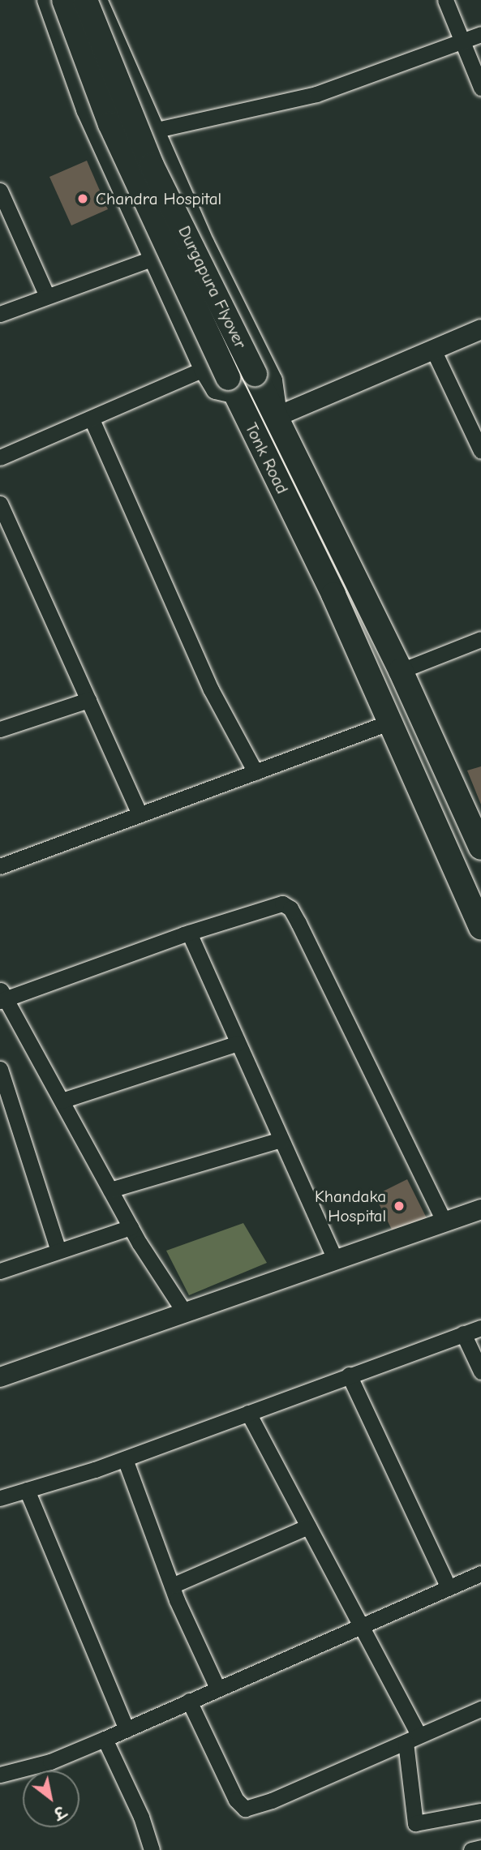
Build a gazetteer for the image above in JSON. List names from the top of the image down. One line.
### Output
{"streets":{"main road":["Durgapura Flyover","Tonk Road"]},"crossings":[["Durgapura Flyover","Tonk Road"]],"places":["Chandra Hospital","Khandaka Hospital"],"north":"bottom right"}
